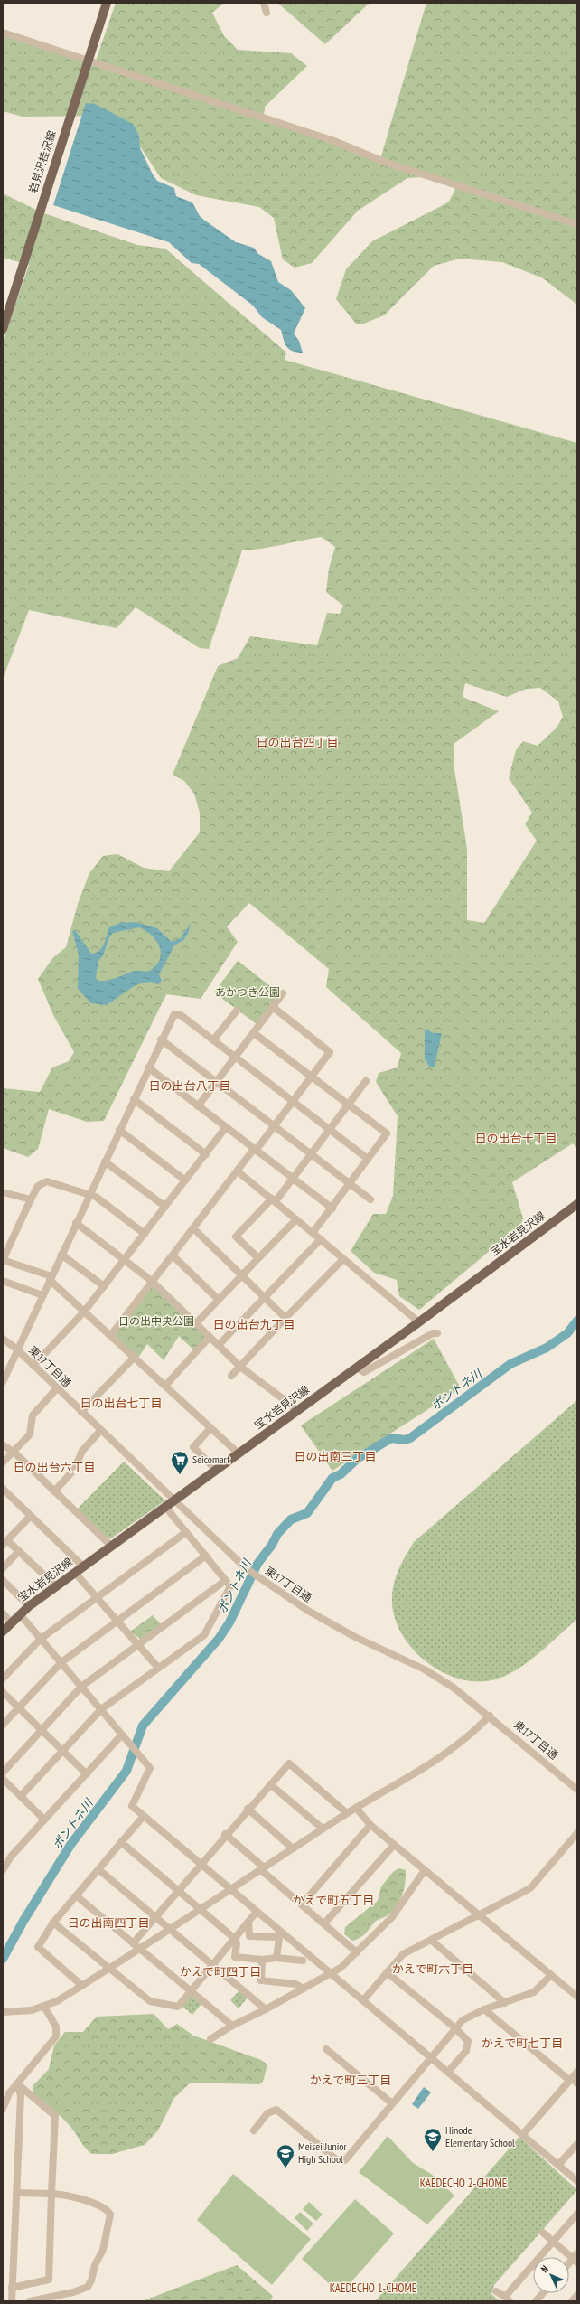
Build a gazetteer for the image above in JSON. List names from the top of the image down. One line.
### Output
{"streets":{"main road":["岩見沢桂沢線","宝水岩見沢線"],"street":["東17丁目通"]},"crossings":[["宝水岩見沢線","東17丁目通"]],"districts":["日の出台四丁目","日の出台八丁目","日の出台十丁目","日の出台九丁目","日の出台七丁目","日の出南三丁目","日の出台六丁目","かえで町五丁目","日の出南四丁目","かえで町六丁目","かえで町四丁目","かえで町七丁目","かえで町三丁目","KAEDECHO 2-CHOME","KAEDECHO 1-CHOME"],"water":["ポントネ川"],"parks":["あかつき公園","日の出中央公園"],"places":{"supermarket":["Seicomart"],"school or university":["Hinode Elementary School","Meisei Junior High School"]},"north":"top left"}
